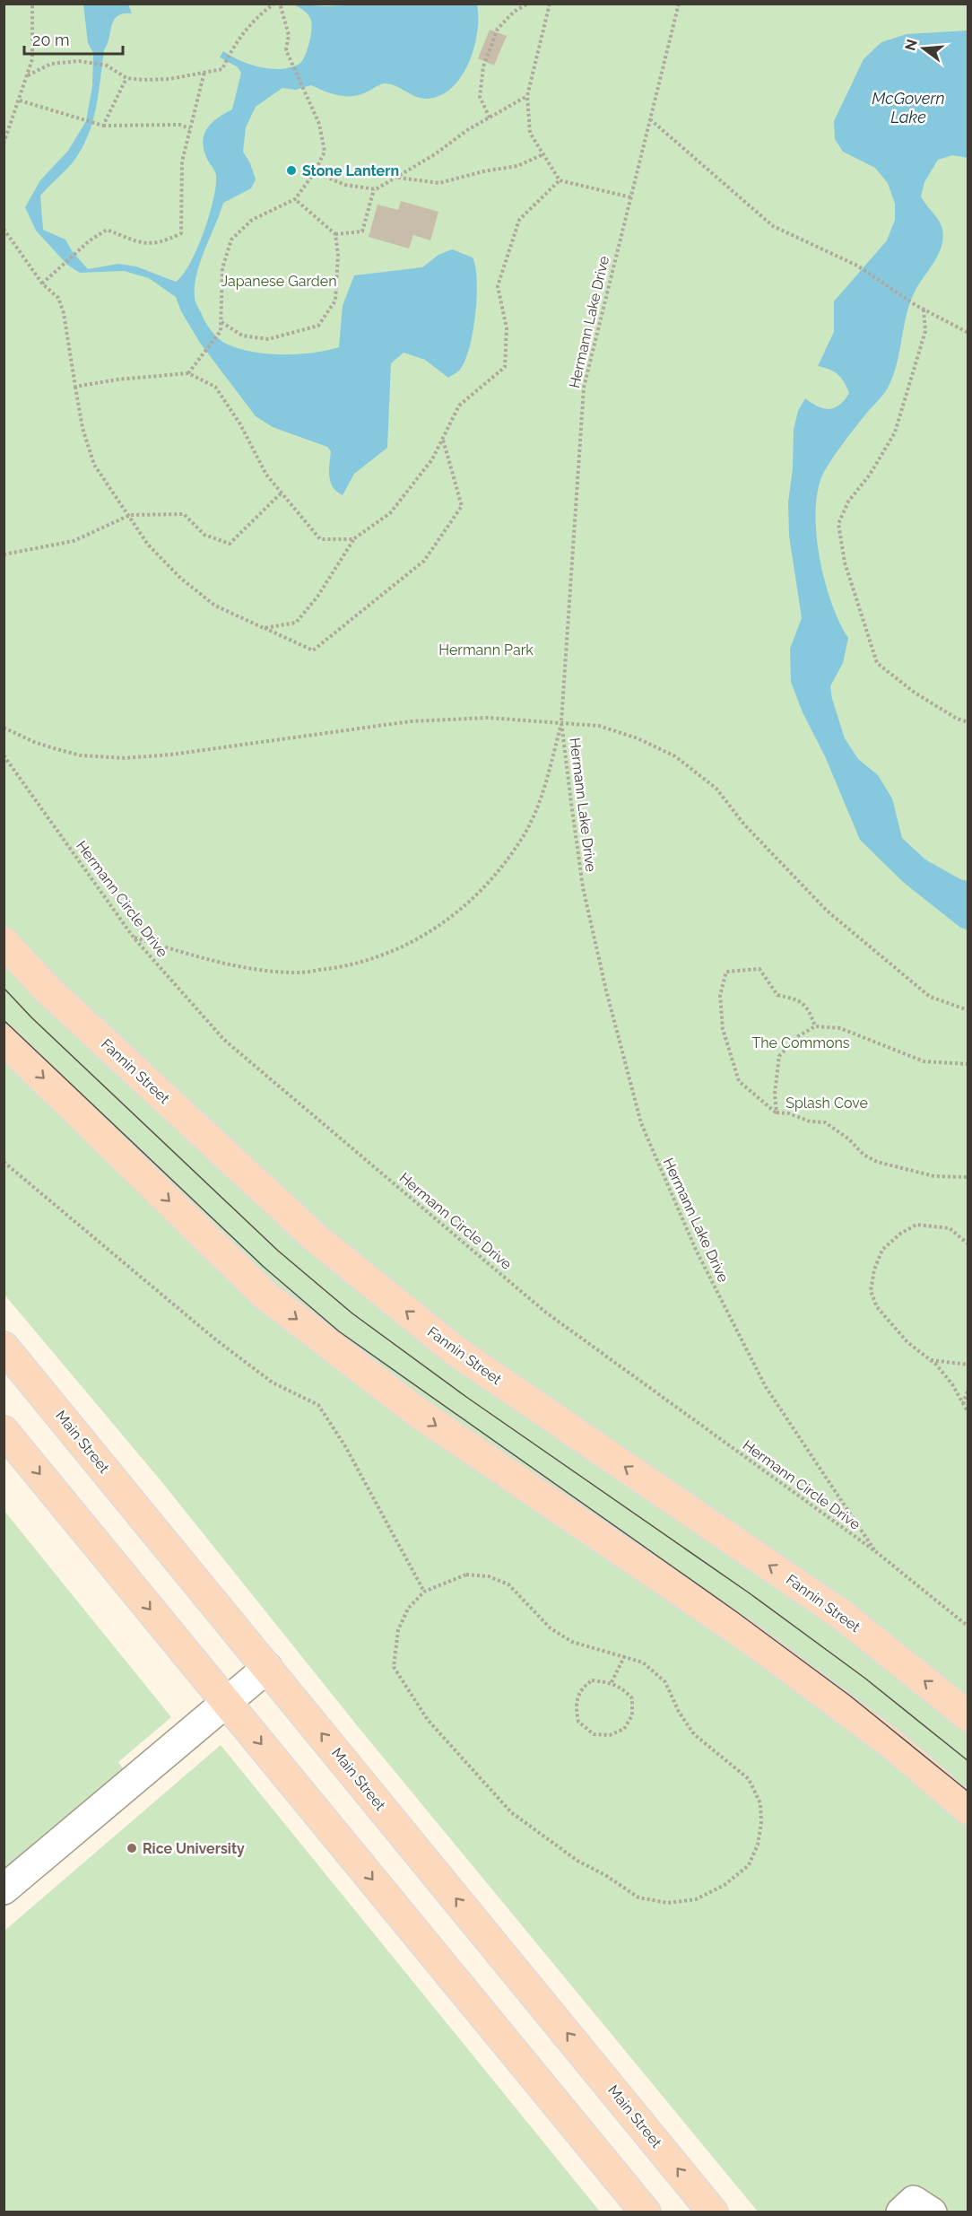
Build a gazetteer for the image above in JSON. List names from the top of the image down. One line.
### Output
{"streets":{"main road":["Fannin Street","Main Street"],"path":["Hermann Lake Drive","Hermann Circle Drive"]},"crossings":[["Hermann Lake Drive","Hermann Circle Drive"]],"water":["McGovern Lake"],"parks":["Japanese Garden","Hermann Park","The Commons","Splash Cove"],"places":["Stone Lantern","Rice University"],"scale_bar":"20 m","north":"left"}
